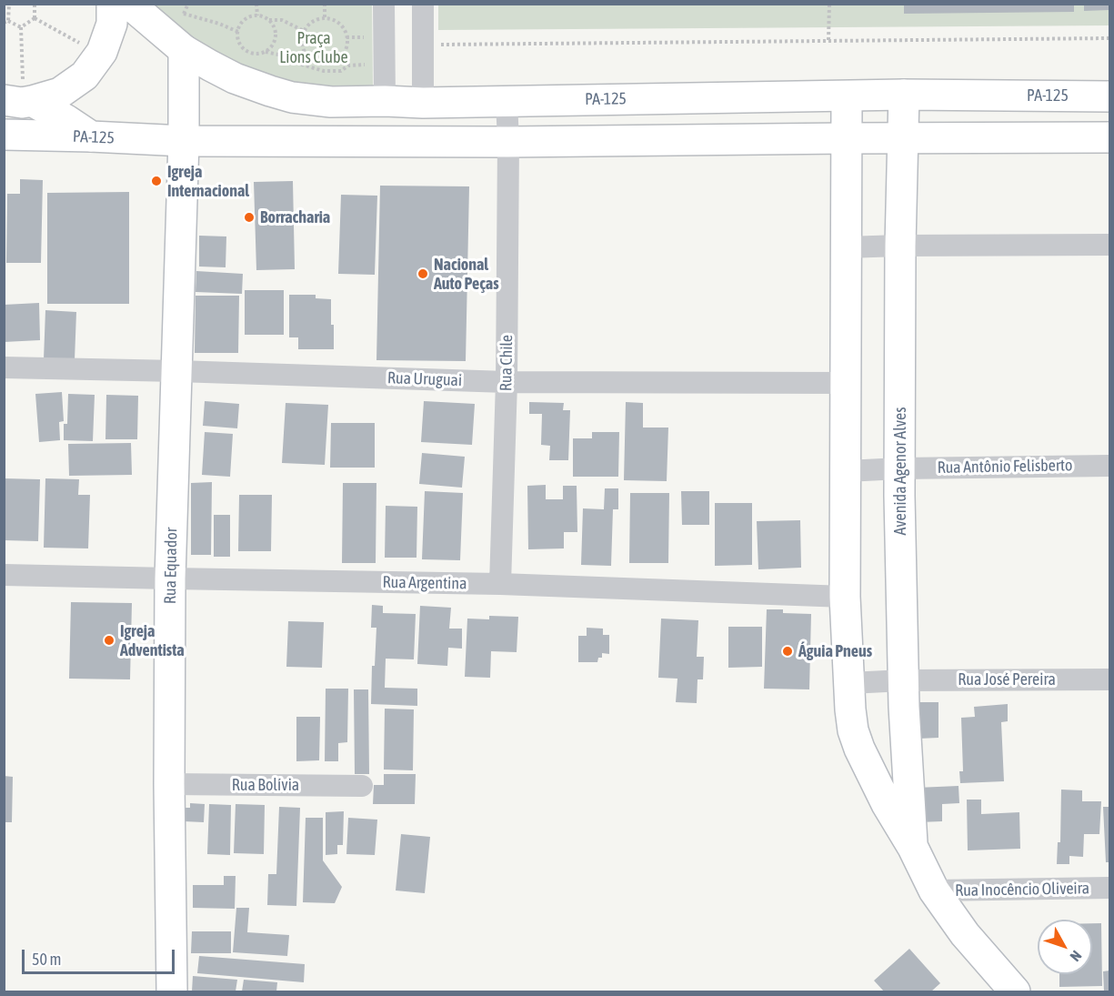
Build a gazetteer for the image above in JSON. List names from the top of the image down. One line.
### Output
{"streets":{"street":["PA-125","Rua Chile","Rua Uruguai","Rua Antônio Felisberto","Avenida Agenor Alves","Rua Equador","Rua Argentina","Rua José Pereira","Rua Bolívia","Rua Inocêncio Oliveira"]},"crossings":[["PA-125","Rua Chile"],["PA-125","Avenida Agenor Alves"],["PA-125","Rua Equador"],["Rua Chile","Rua Uruguai"],["Rua Chile","Rua Argentina"],["Rua Uruguai","Rua Equador"],["Rua Antônio Felisberto","Avenida Agenor Alves"],["Avenida Agenor Alves","Rua José Pereira"],["Rua Equador","Rua Argentina"],["Rua Equador","Rua Bolívia"]],"parks":["Praça Lions Clube"],"places":["Igreja Internacional","Borracharia","Nacional Auto Peças","Igreja Adventista","Águia Pneus"],"scale_bar":"50 m","north":"bottom right"}
